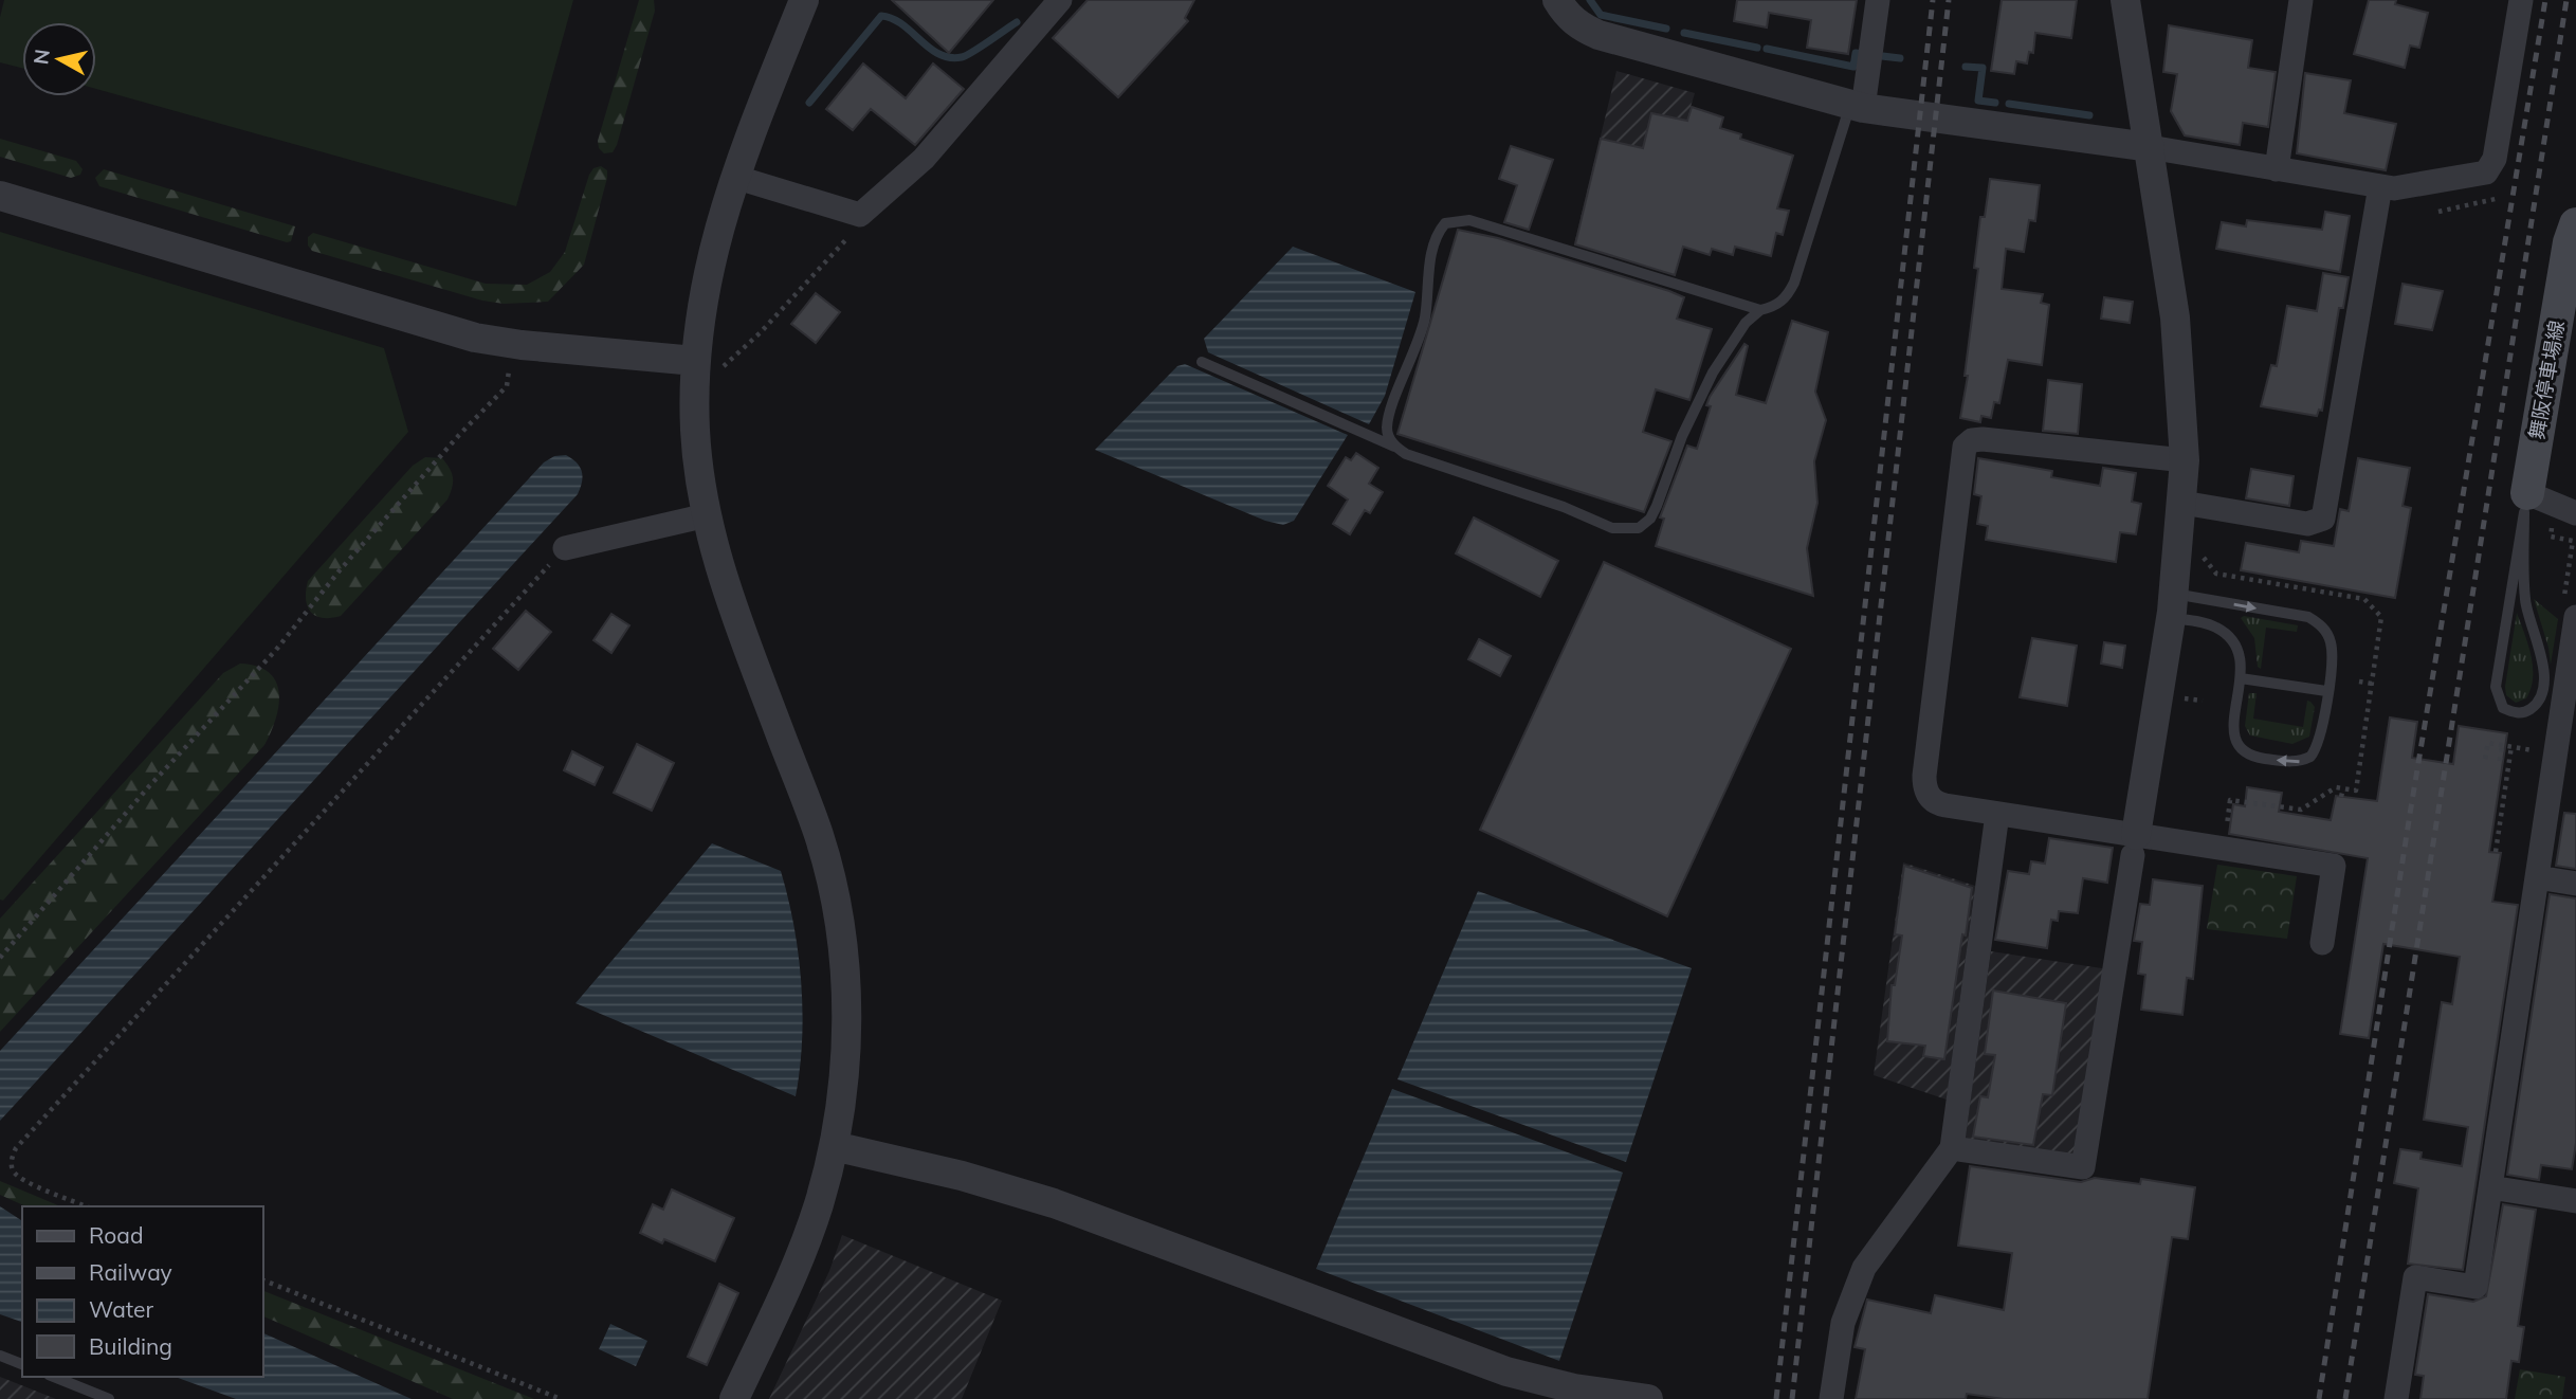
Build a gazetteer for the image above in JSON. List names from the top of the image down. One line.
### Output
{"streets":{"main road":["舞阪停車場線"]},"legend":["Road","Railway","Water","Building"],"north":"left"}
